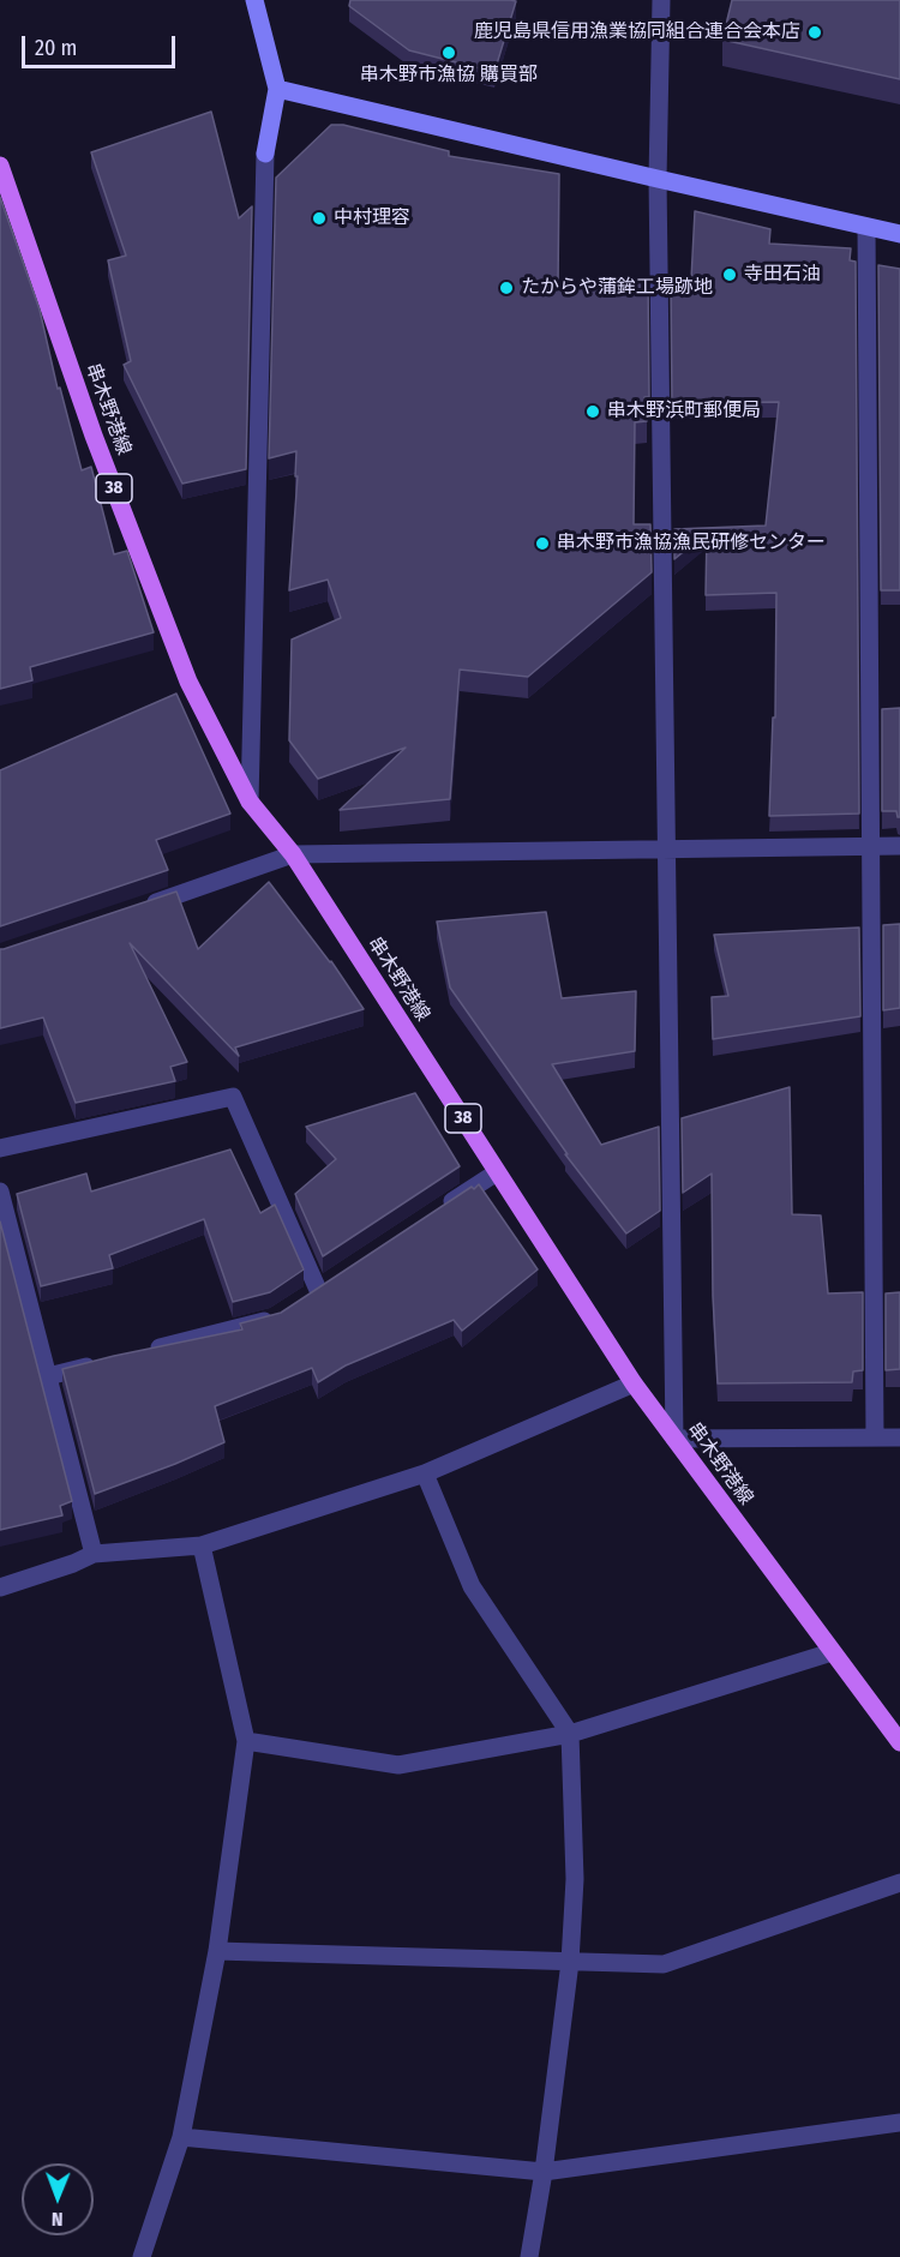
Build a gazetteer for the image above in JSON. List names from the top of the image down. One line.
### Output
{"streets":{"main road":["串木野港線","38"]},"places":["鹿児島県信用漁業協同組合連合会本店","串木野市漁協 購買部","中村理容","寺田石油","たからや蒲鉾工場跡地","串木野浜町郵便局","串木野市漁協漁民研修センター"],"scale_bar":"20 m","north":"bottom"}
